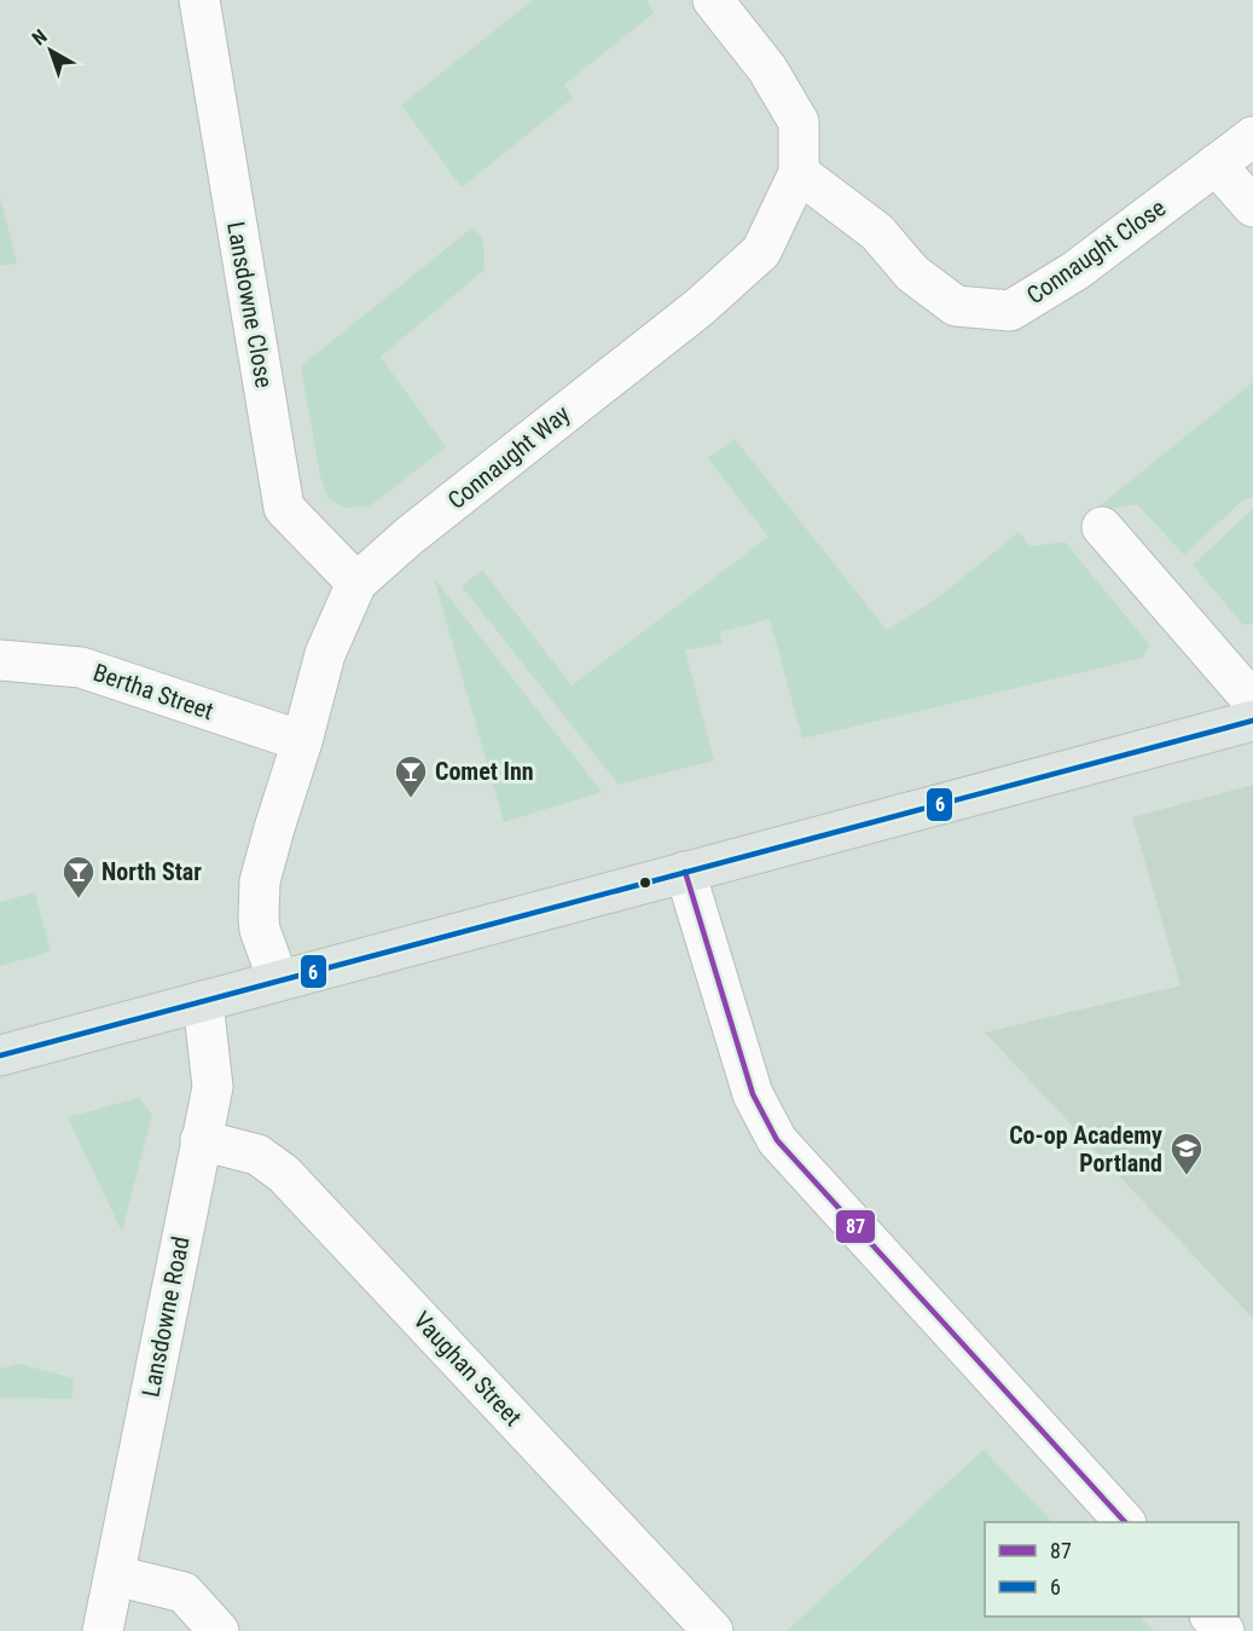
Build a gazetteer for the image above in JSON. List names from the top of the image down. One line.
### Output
{"streets":{"street":["Connaught Close","Lansdowne Close","Connaught Way","Bertha Street","Lansdowne Road","Vaughan Street"]},"crossings":[["Connaught Close","Connaught Way"],["Lansdowne Close","Connaught Way"],["Connaught Way","Bertha Street"],["Lansdowne Road","Vaughan Street"]],"places":{"bar":["Comet Inn","North Star"],"school or university":["Co-op Academy Portland"]},"lines":["transit line 6","transit line 87"],"legend":["87","6"],"north":"top left"}
